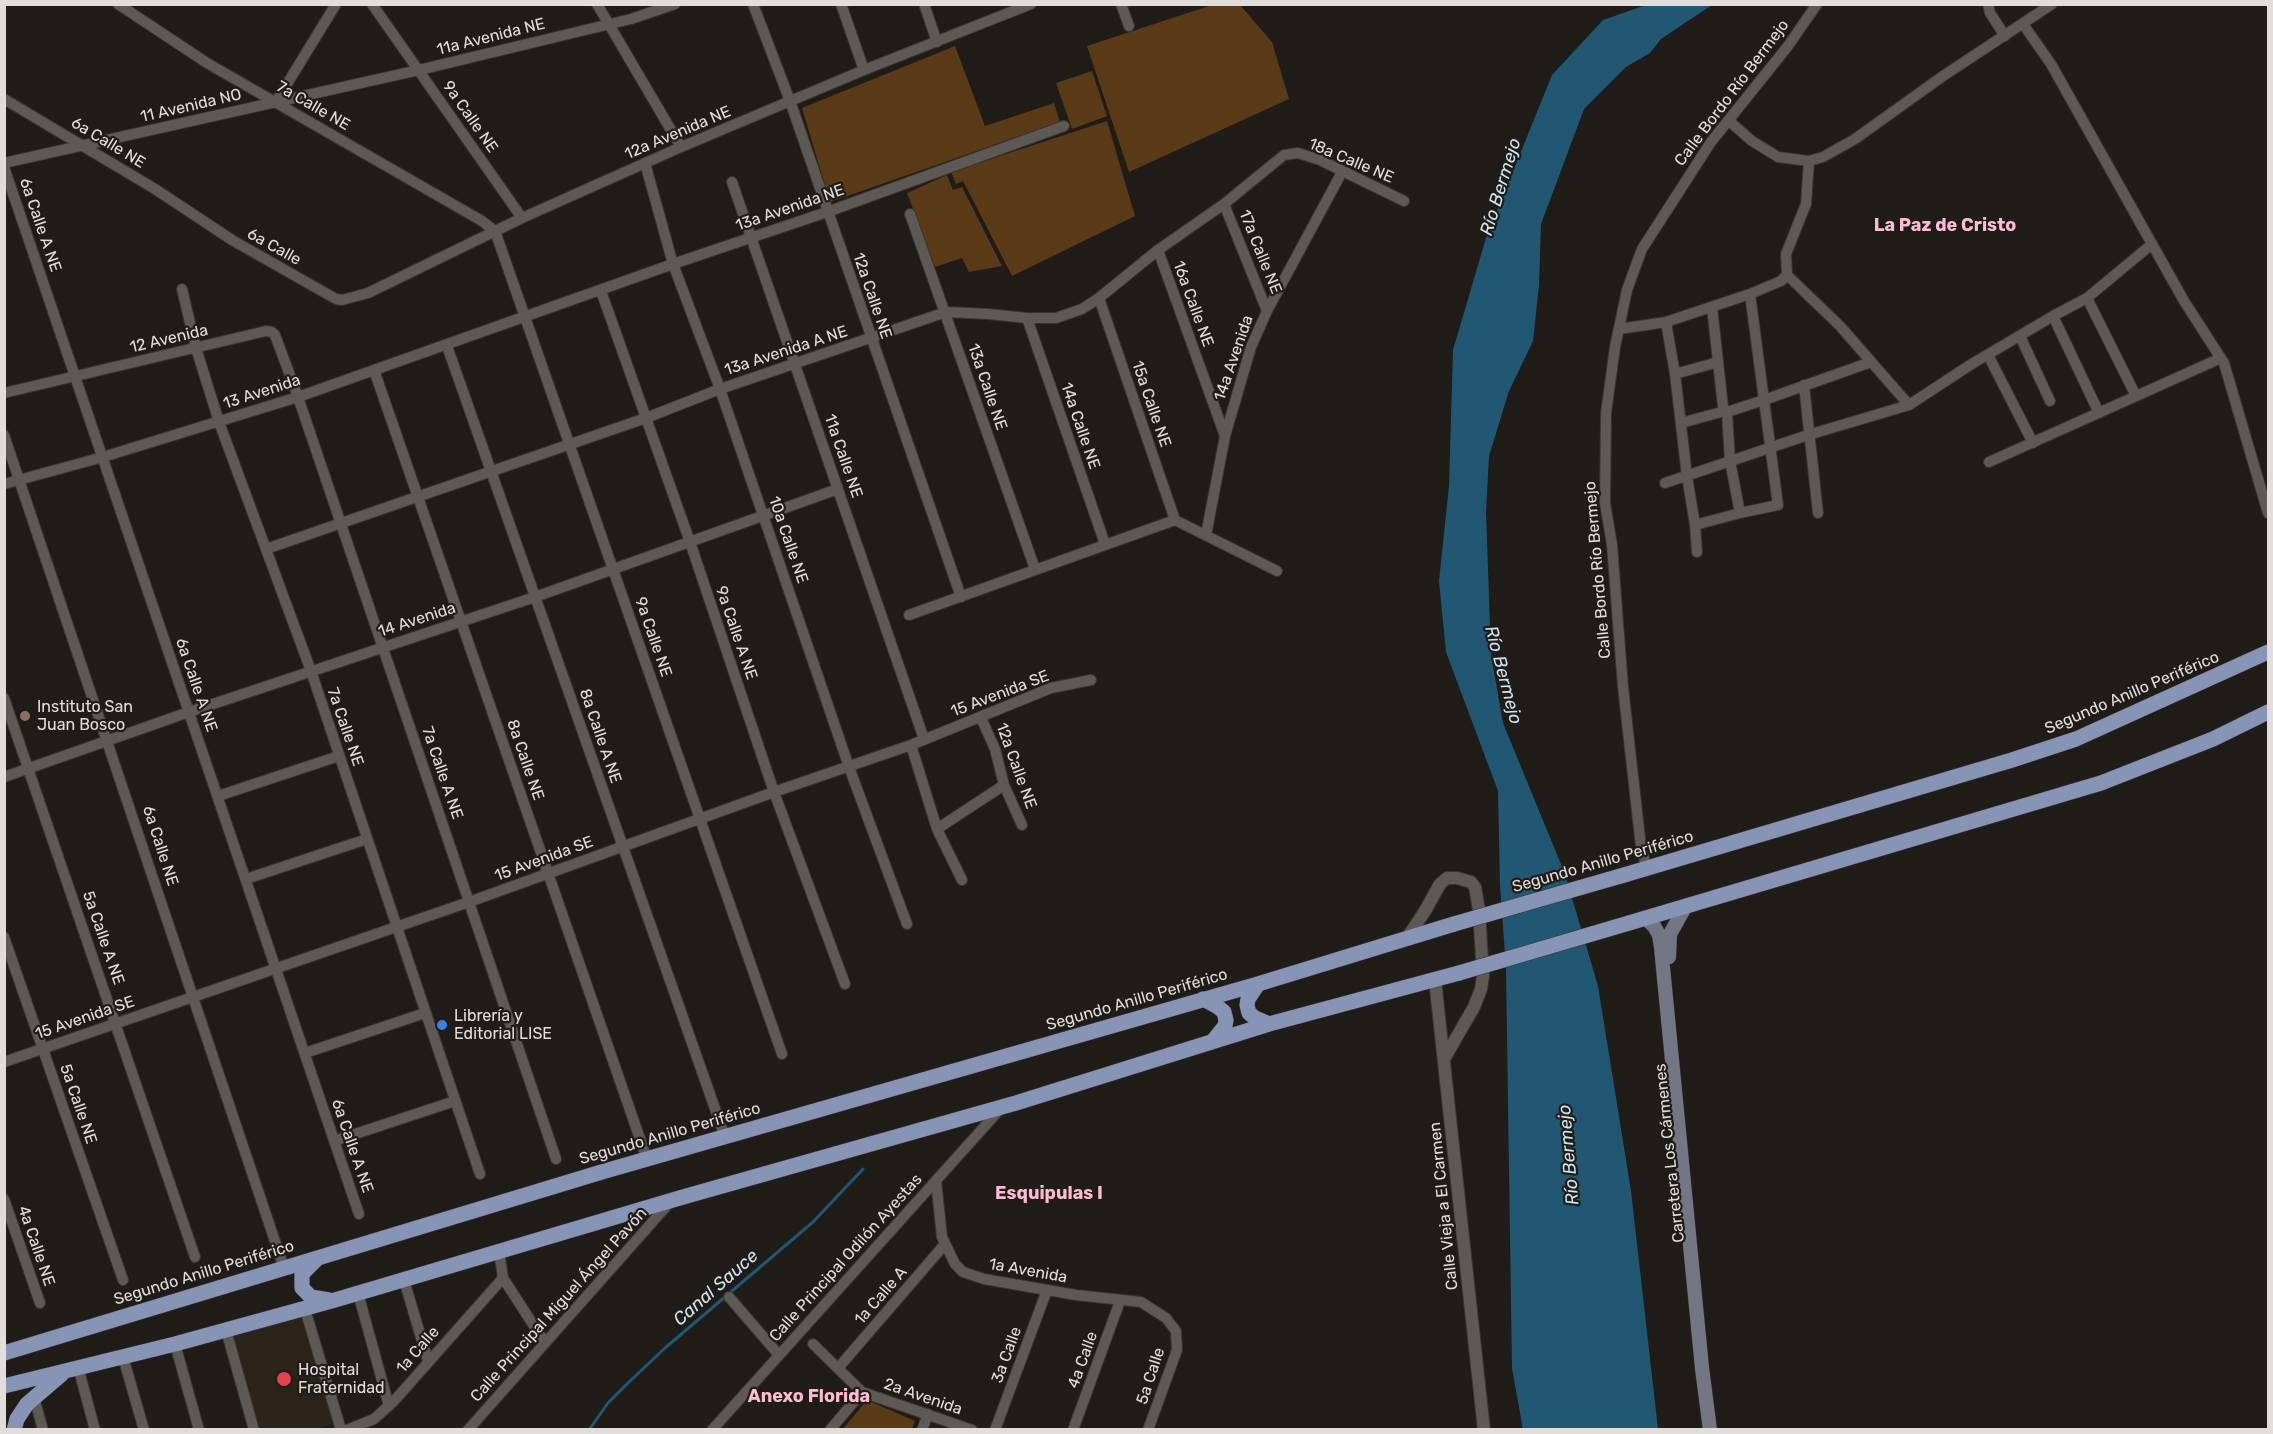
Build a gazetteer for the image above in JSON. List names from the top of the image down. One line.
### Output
{"streets":{"main road":["Segundo Anillo Periférico","Carretera Los Cármenes"],"street":["11a Avenida NE","Calle Bordo Río Bermejo","11 Avenida NO","7a Calle NE","9a Calle NE","12a Avenida NE","6a Calle NE","18a Calle NE","13a Avenida NE","6a Calle A NE","6a Calle","17a Calle NE","12a Calle NE","16a Calle NE","12 Avenida","13a Avenida A NE","14a Avenida","13a Calle NE","13 Avenida","15a Calle NE","14a Calle NE","11a Calle NE","10a Calle NE","14 Avenida","9a Calle A NE","15 Avenida SE","8a Calle A NE","8a Calle NE","7a Calle A NE","5a Calle A NE","5a Calle NE","Calle Vieja a El Carmen","4a Calle NE","Calle Principal Odilón Ayestas","1a Avenida","1a Calle A","Calle Principal Miguel Ángel Pavón","1a Calle","3a Calle","4a Calle","5a Calle","2a Avenida"]},"crossings":[["11a Avenida NE","11 Avenida NO"],["11a Avenida NE","9a Calle NE"],["Calle Bordo Río Bermejo","Segundo Anillo Periférico"],["11 Avenida NO","7a Calle NE"],["11 Avenida NO","9a Calle NE"],["11 Avenida NO","6a Calle NE"],["11 Avenida NO","6a Calle A NE"],["7a Calle NE","9a Calle NE"],["7a Calle NE","12a Avenida NE"],["7a Calle NE","12 Avenida"],["7a Calle NE","13a Avenida A NE"],["7a Calle NE","13 Avenida"],["7a Calle NE","14 Avenida"],["7a Calle NE","15 Avenida SE"],["9a Calle NE","12a Avenida NE"],["9a Calle NE","13a Avenida NE"],["9a Calle NE","13a Avenida A NE"],["9a Calle NE","13 Avenida"],["9a Calle NE","14 Avenida"],["9a Calle NE","15 Avenida SE"],["12a Avenida NE","6a Calle"],["12a Avenida NE","12a Calle NE"],["12a Avenida NE","10a Calle NE"],["6a Calle NE","6a Calle"],["6a Calle NE","13 Avenida"],["6a Calle NE","14 Avenida"],["6a Calle NE","Segundo Anillo Periférico"],["6a Calle NE","15 Avenida SE"],["18a Calle NE","13a Avenida A NE"],["18a Calle NE","14a Avenida"],["13a Avenida NE","12a Calle NE"],["13a Avenida NE","13 Avenida"],["13a Avenida NE","11a Calle NE"],["13a Avenida NE","10a Calle NE"],["13a Avenida NE","9a Calle A NE"],["6a Calle A NE","12 Avenida"],["6a Calle A NE","13 Avenida"],["6a Calle A NE","14 Avenida"],["6a Calle A NE","15 Avenida SE"],["17a Calle NE","13a Avenida A NE"],["17a Calle NE","14a Avenida"],["12a Calle NE","13a Avenida A NE"],["12a Calle NE","15 Avenida SE"],["16a Calle NE","13a Avenida A NE"],["16a Calle NE","14a Avenida"],["12 Avenida","13 Avenida"],["12 Avenida","7a Calle A NE"],["13a Avenida A NE","13a Calle NE"],["13a Avenida A NE","15a Calle NE"],["13a Avenida A NE","14a Calle NE"],["13a Avenida A NE","11a Calle NE"],["13a Avenida A NE","10a Calle NE"],["13a Avenida A NE","9a Calle A NE"],["13a Avenida A NE","8a Calle A NE"],["13a Avenida A NE","8a Calle NE"],["13a Avenida A NE","7a Calle A NE"],["13 Avenida","8a Calle A NE"],["13 Avenida","8a Calle NE"],["13 Avenida","7a Calle A NE"],["11a Calle NE","14 Avenida"],["11a Calle NE","15 Avenida SE"],["10a Calle NE","14 Avenida"],["10a Calle NE","15 Avenida SE"],["14 Avenida","9a Calle A NE"],["14 Avenida","8a Calle A NE"],["14 Avenida","8a Calle NE"],["14 Avenida","7a Calle A NE"],["14 Avenida","5a Calle A NE"],["9a Calle A NE","15 Avenida SE"],["Segundo Anillo Periférico","8a Calle A NE"],["Segundo Anillo Periférico","8a Calle NE"],["15 Avenida SE","8a Calle A NE"],["15 Avenida SE","8a Calle NE"],["15 Avenida SE","7a Calle A NE"],["15 Avenida SE","5a Calle A NE"],["15 Avenida SE","5a Calle NE"],["Calle Principal Odilón Ayestas","1a Avenida"],["1a Avenida","1a Calle A"],["1a Avenida","3a Calle"],["1a Avenida","4a Calle"],["1a Avenida","5a Calle"],["1a Calle A","2a Avenida"]],"districts":["La Paz de Cristo","Esquipulas I","Anexo Florida"],"water":["Río Bermejo","Canal Sauce"],"places":["Instituto San Juan Bosco","Librería y Editorial LISE","Hospital Fraternidad"]}
